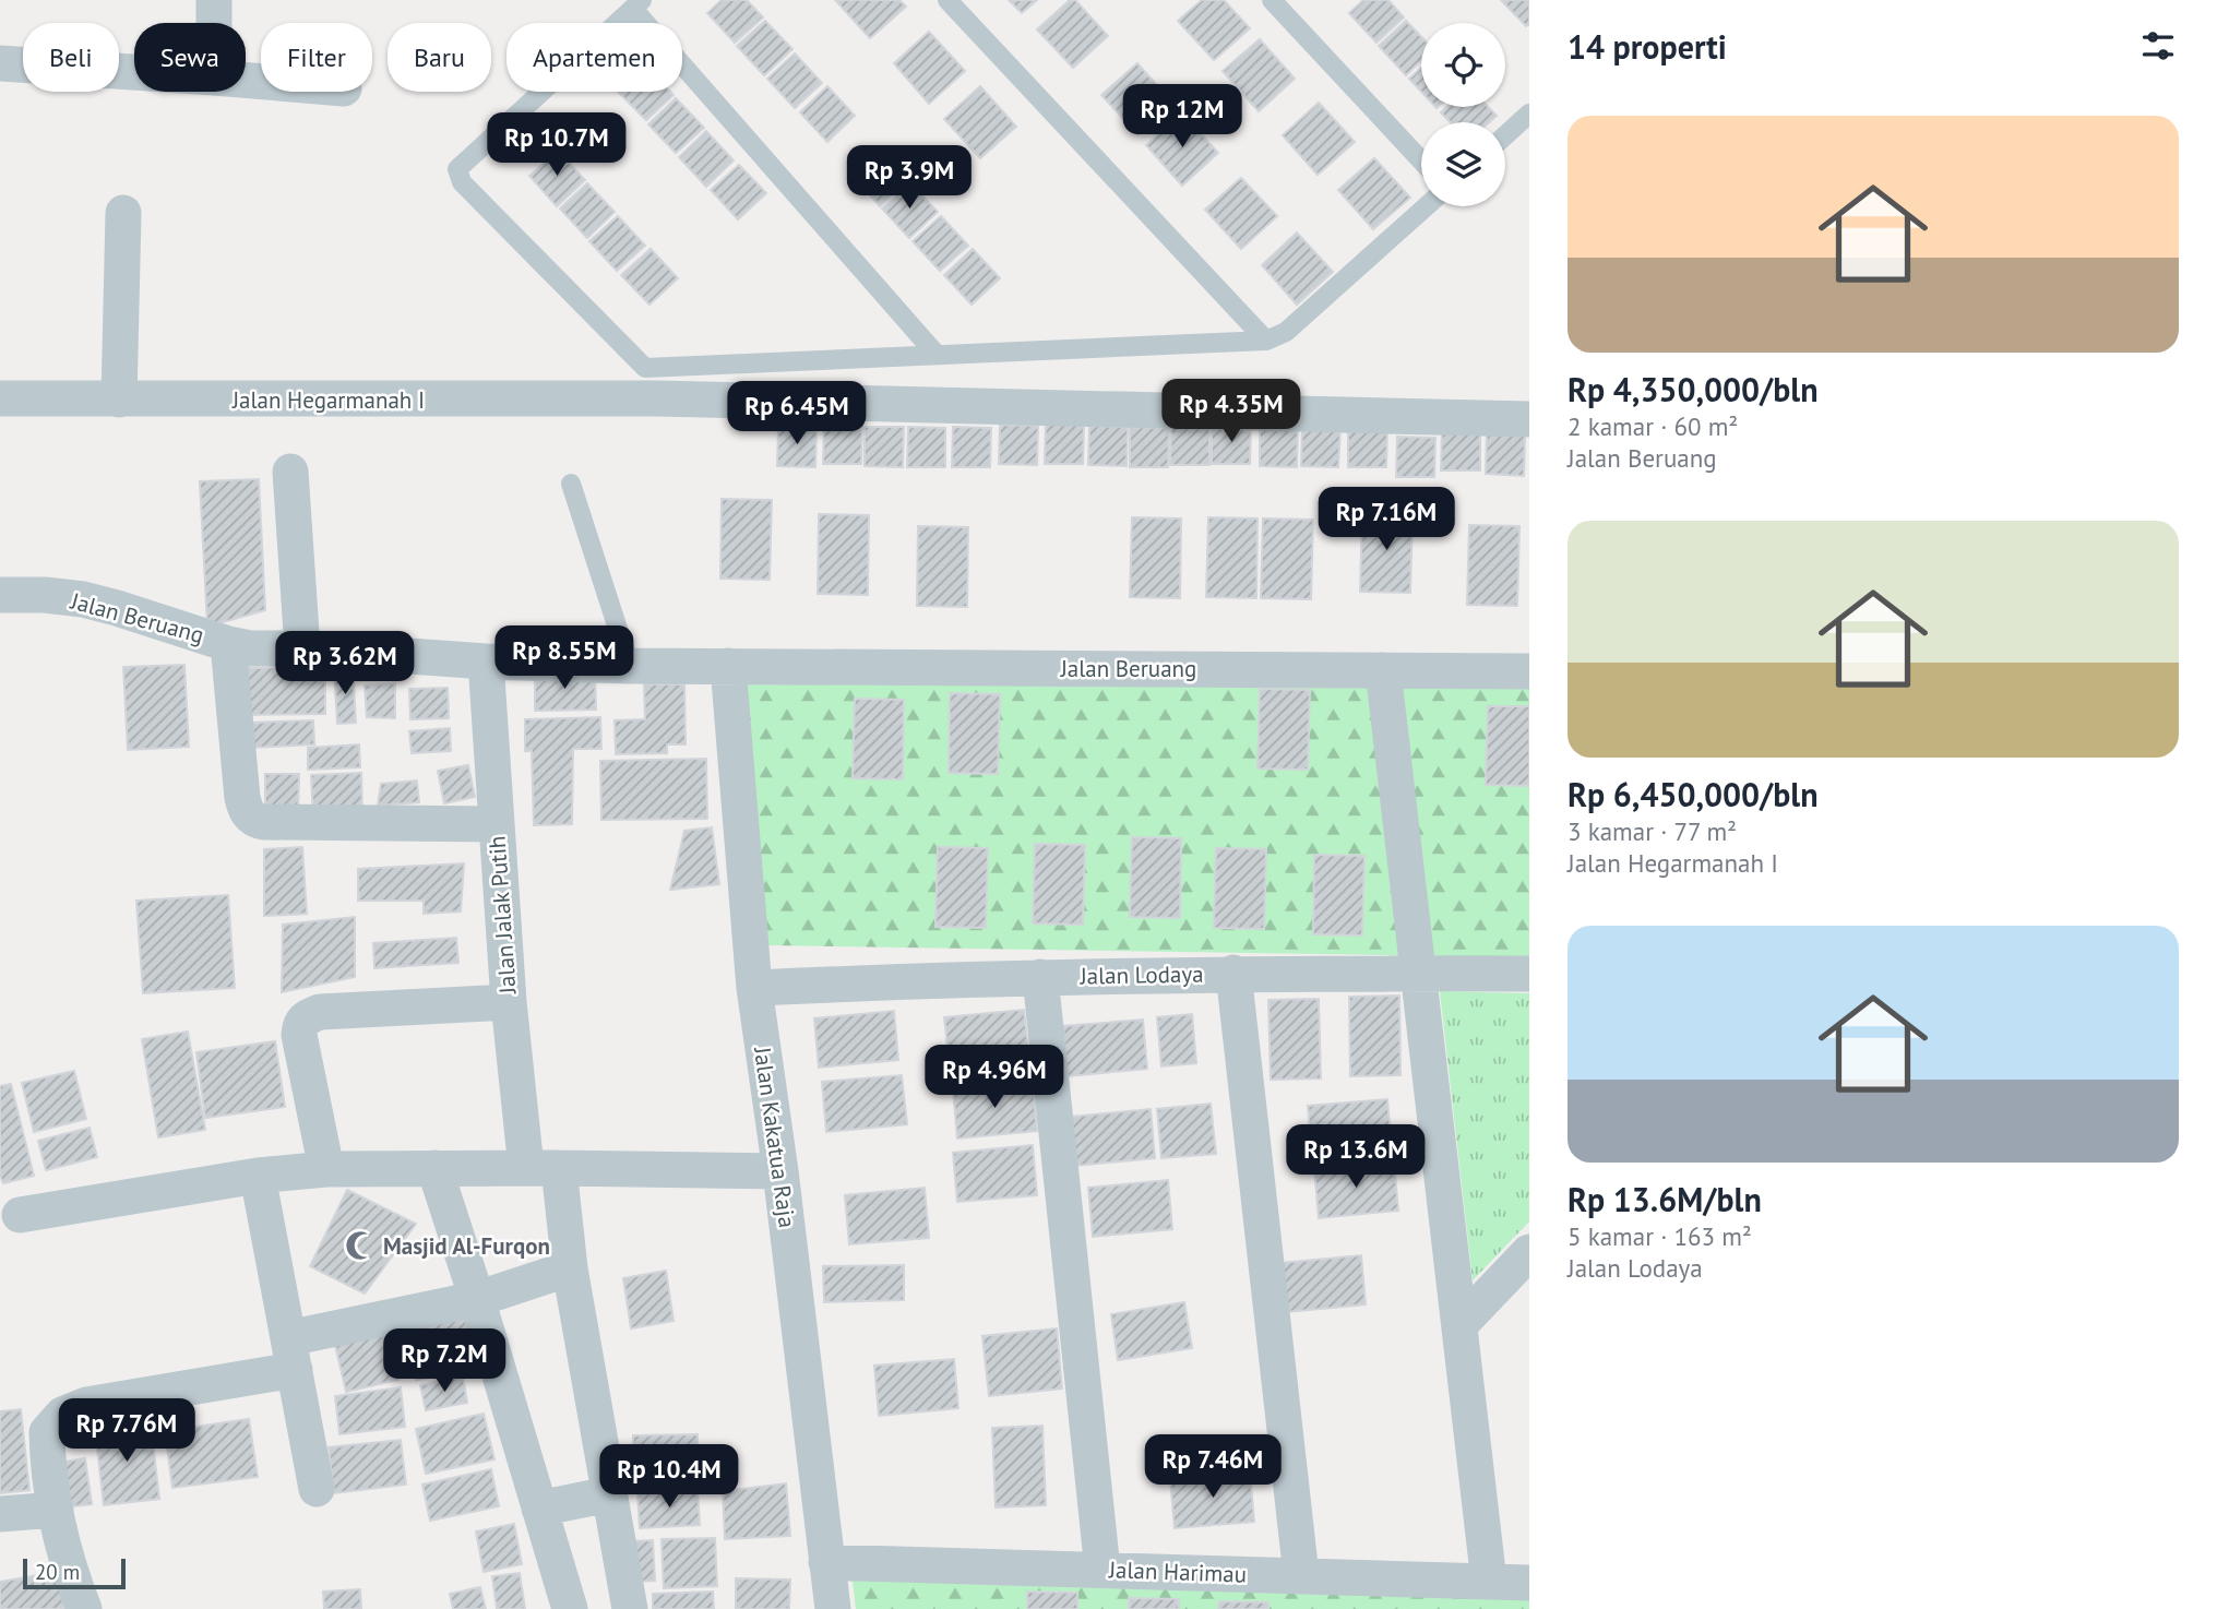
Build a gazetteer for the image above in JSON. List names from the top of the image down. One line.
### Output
{"streets":{"street":["Jalan Hegarmanah I","Jalan Beruang","Jalan Jalak Putih","Jalan Lodaya","Jalan Kakatua Raja","Jalan Harimau"]},"crossings":[["Jalan Beruang","Jalan Jalak Putih"],["Jalan Beruang","Jalan Kakatua Raja"],["Jalan Lodaya","Jalan Kakatua Raja"],["Jalan Kakatua Raja","Jalan Harimau"]],"places":{"mosque":["Masjid Al-Furqon"]},"scale_bar":"20 m","page":{"heading":"14 properti","chip":["Beli","Sewa","Filter","Baru","Apartemen"],"price":["Rp 12M","Rp 10.7M","Rp 3.9M","Rp 4.35M","Rp 6.45M","Rp 7.16M","Rp 8.55M","Rp 3.62M","Rp 4.96M","Rp 13.6M","Rp 7.2M","Rp 7.76M","Rp 7.46M","Rp 10.4M"],"list":[{"name":"Rp 4,350,000/bln","note":"2 kamar · 60 m² · Jalan Beruang"},{"name":"Rp 6,450,000/bln","note":"3 kamar · 77 m² · Jalan Hegarmanah I"},{"name":"Rp 13.6M/bln","note":"5 kamar · 163 m² · Jalan Lodaya"}],"scale":"20 m"}}
